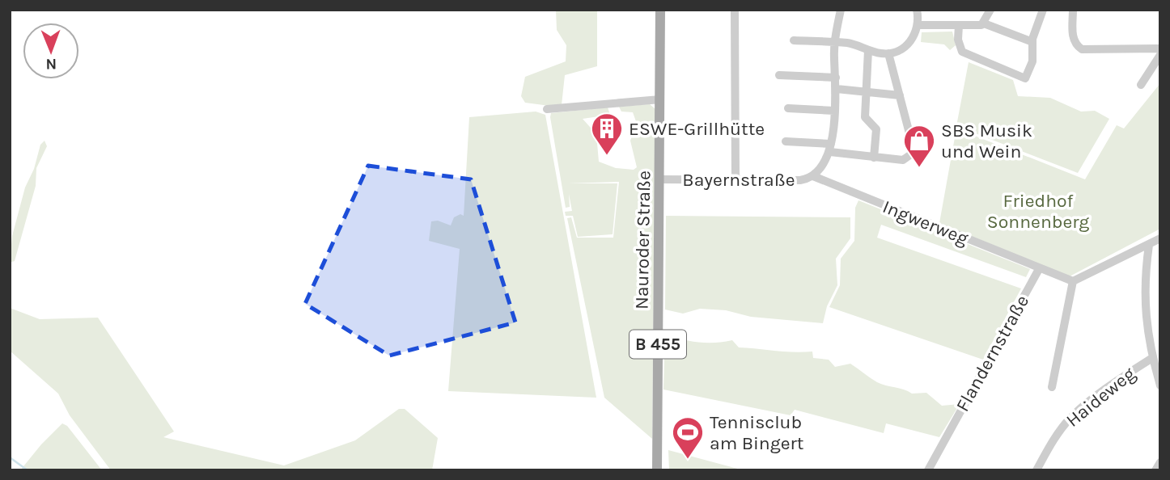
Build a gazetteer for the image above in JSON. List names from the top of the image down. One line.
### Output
{"streets":{"main road":["Nauroder Straße","B 455"],"street":["Bayernstraße","Ingwerweg","Flandernstraße","Haideweg"]},"crossings":[["Bayernstraße","Ingwerweg"],["Bayernstraße","Nauroder Straße"],["Ingwerweg","Flandernstraße"]],"parks":["Friedhof Sonnenberg"],"places":{"building":["ESWE-Grillhütte"],"shop":["SBS Musik und Wein"],"sports":["Tennisclub am Bingert"]},"north":"bottom"}
